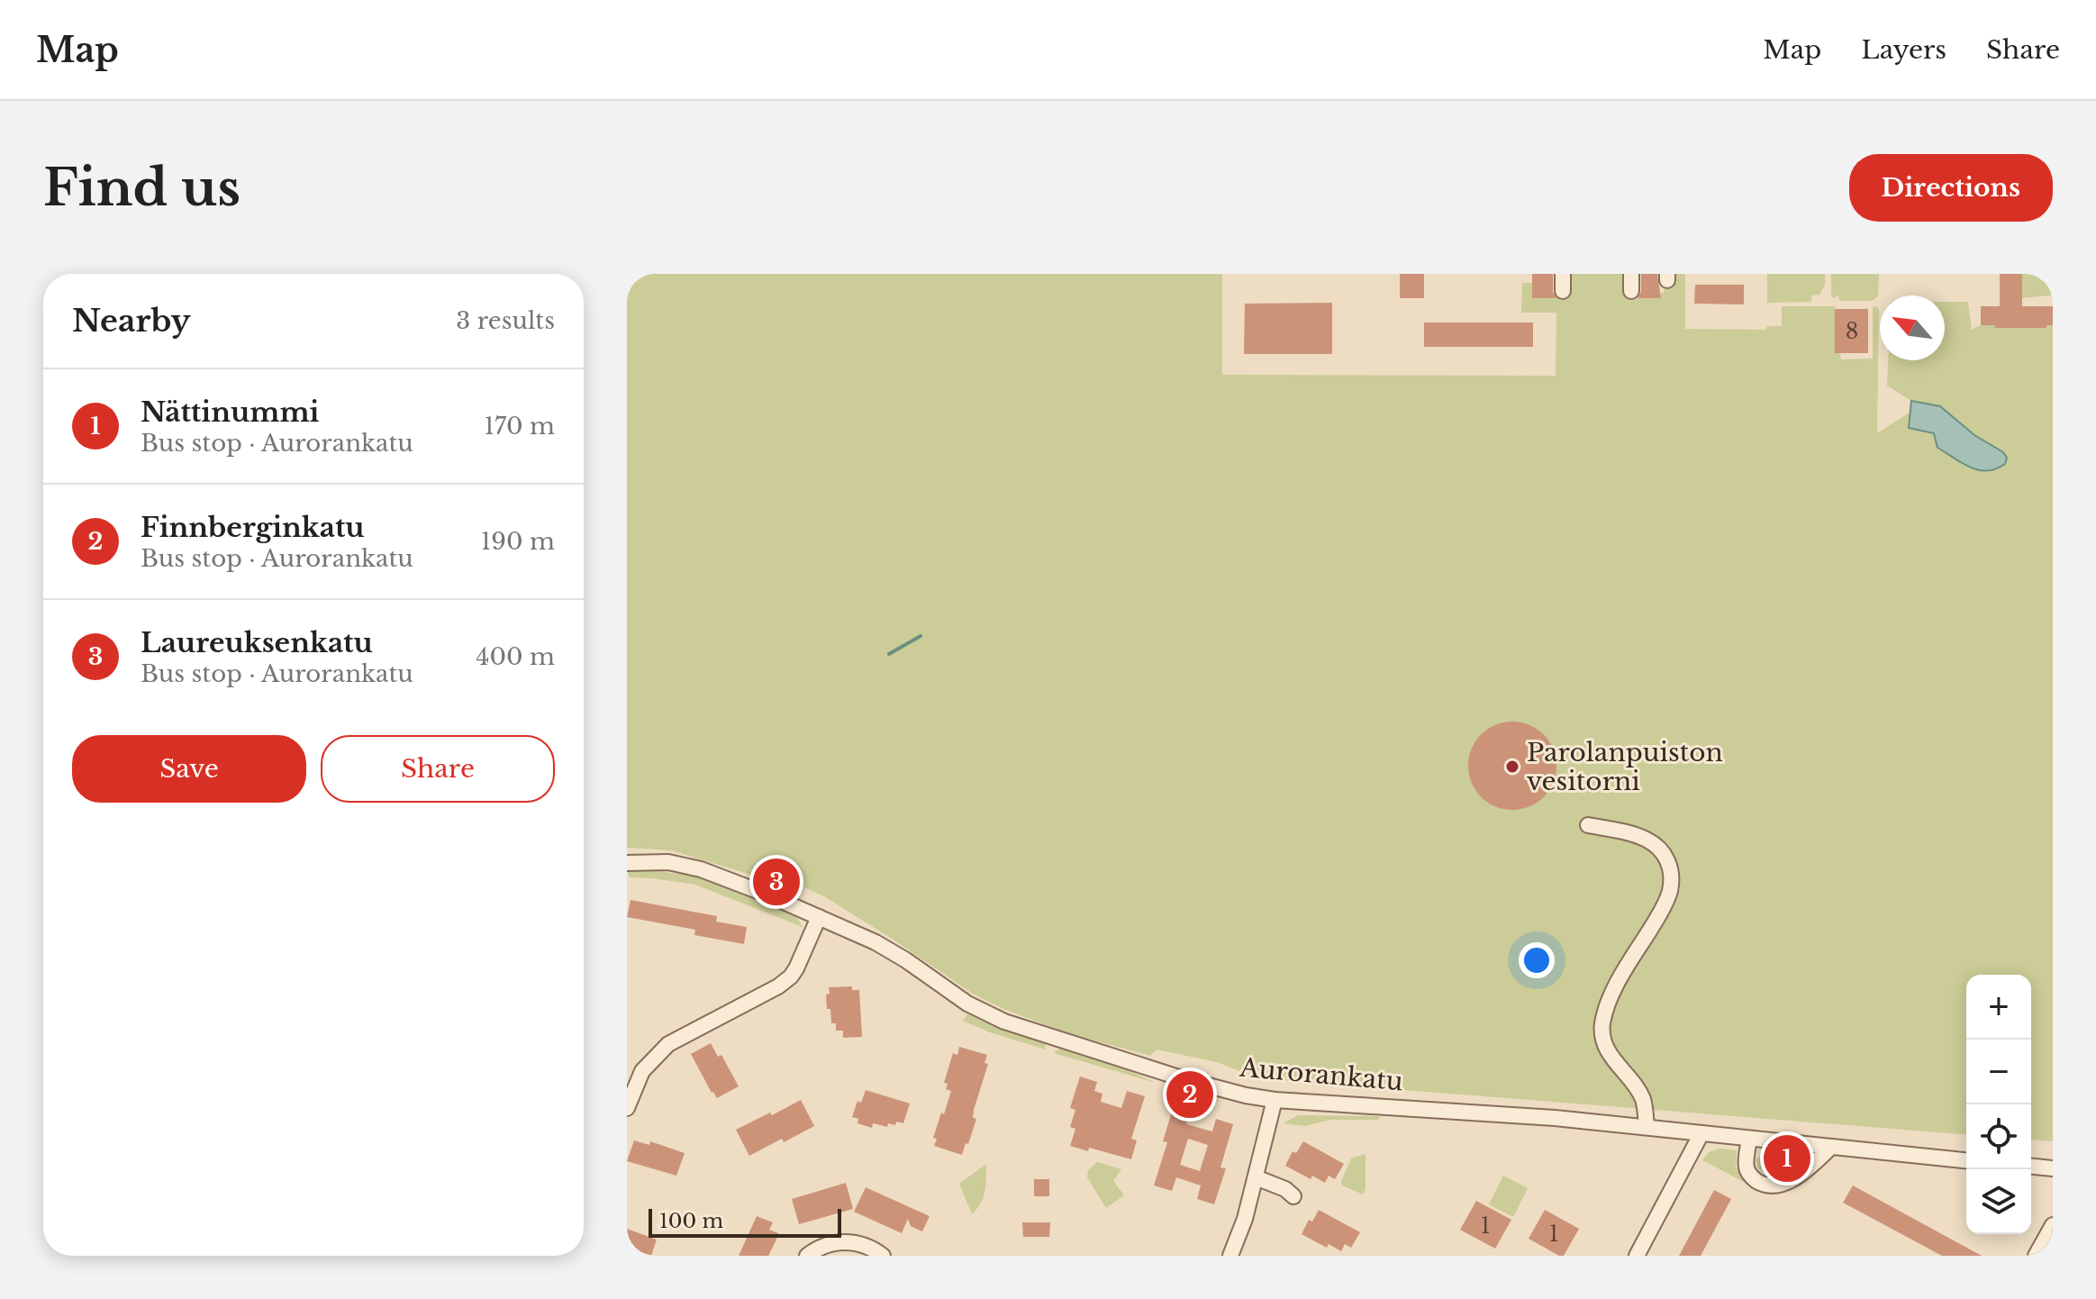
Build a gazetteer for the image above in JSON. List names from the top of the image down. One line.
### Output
{"streets":{"street":["Aurorankatu"]},"places":["Parolanpuiston vesitorni"],"house_numbers":["8","1","1"],"scale_bar":"100 m","north":"top left","page":{"header":"Map","nav":["Map","Layers","Share"],"buttons":["Directions",["Save","Share"]],"title":"Find us","heading":["Nearby","3 results"],"list":[{"mark":"1","name":"Nättinummi","note":"Bus stop · Aurorankatu","value":"170 m"},{"mark":"2","name":"Finnberginkatu","note":"Bus stop · Aurorankatu","value":"190 m"},{"mark":"3","name":"Laureuksenkatu","note":"Bus stop · Aurorankatu","value":"400 m"}],"pins":["3","2","1"],"map_buttons":["+","−"],"scale":"100 m"}}
